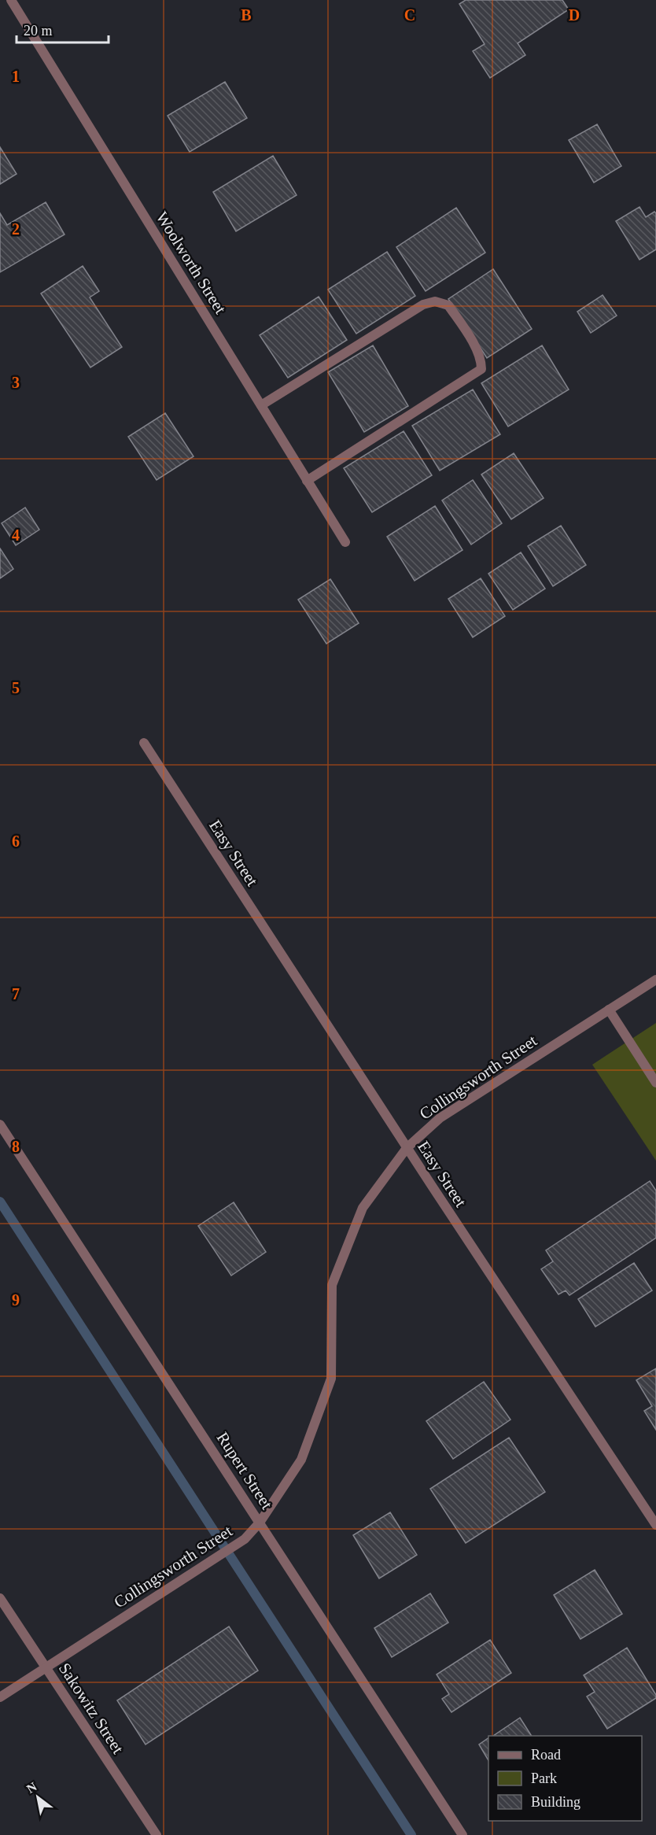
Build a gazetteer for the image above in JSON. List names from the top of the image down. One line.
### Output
{"streets":{"street":["Woolworth Street","Easy Street","Collingsworth Street","Rupert Street","Sakowitz Street"]},"crossings":[["Easy Street","Collingsworth Street"],["Collingsworth Street","Rupert Street"],["Collingsworth Street","Sakowitz Street"]],"legend":["Road","Park","Building"],"scale_bar":"20 m","north":"top left","grid":{"columns":["B","C","D"],"rows":["1","2","3","4","5","6","7","8","9"]}}
